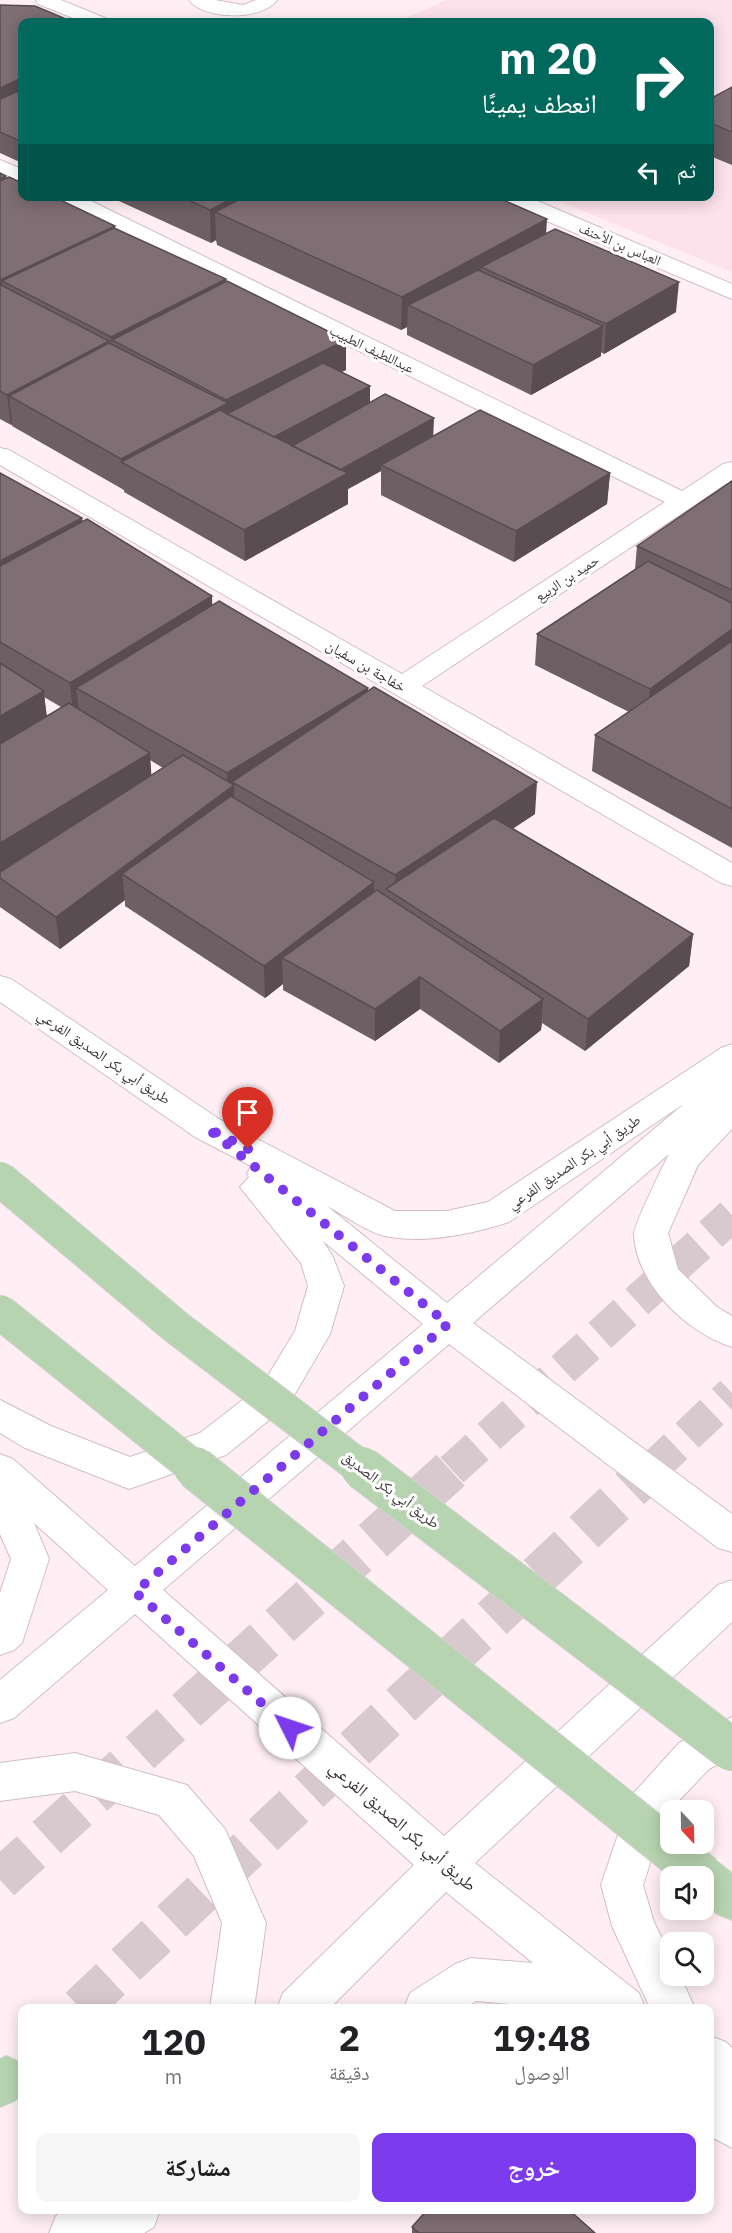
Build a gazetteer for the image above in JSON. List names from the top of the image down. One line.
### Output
{"streets":{"main road":["طريق أبي بكر الصديق"],"street":["العباس بن الأحنف","عبداللطيف الطبيب","حميد بن الربيع","خفاجة بن سفيان","طريق أبي بكر الصديق الفرعي"]},"crossings":[["عبداللطيف الطبيب","حميد بن الربيع"],["حميد بن الربيع","خفاجة بن سفيان"]],"north":"bottom","page":{"turn":["20 m","انعطف يمينًا"],"then":"ثم","eta":["19:48","الوصول","2","دقيقة","120","m"],"buttons":["خروج","مشاركة"]}}
